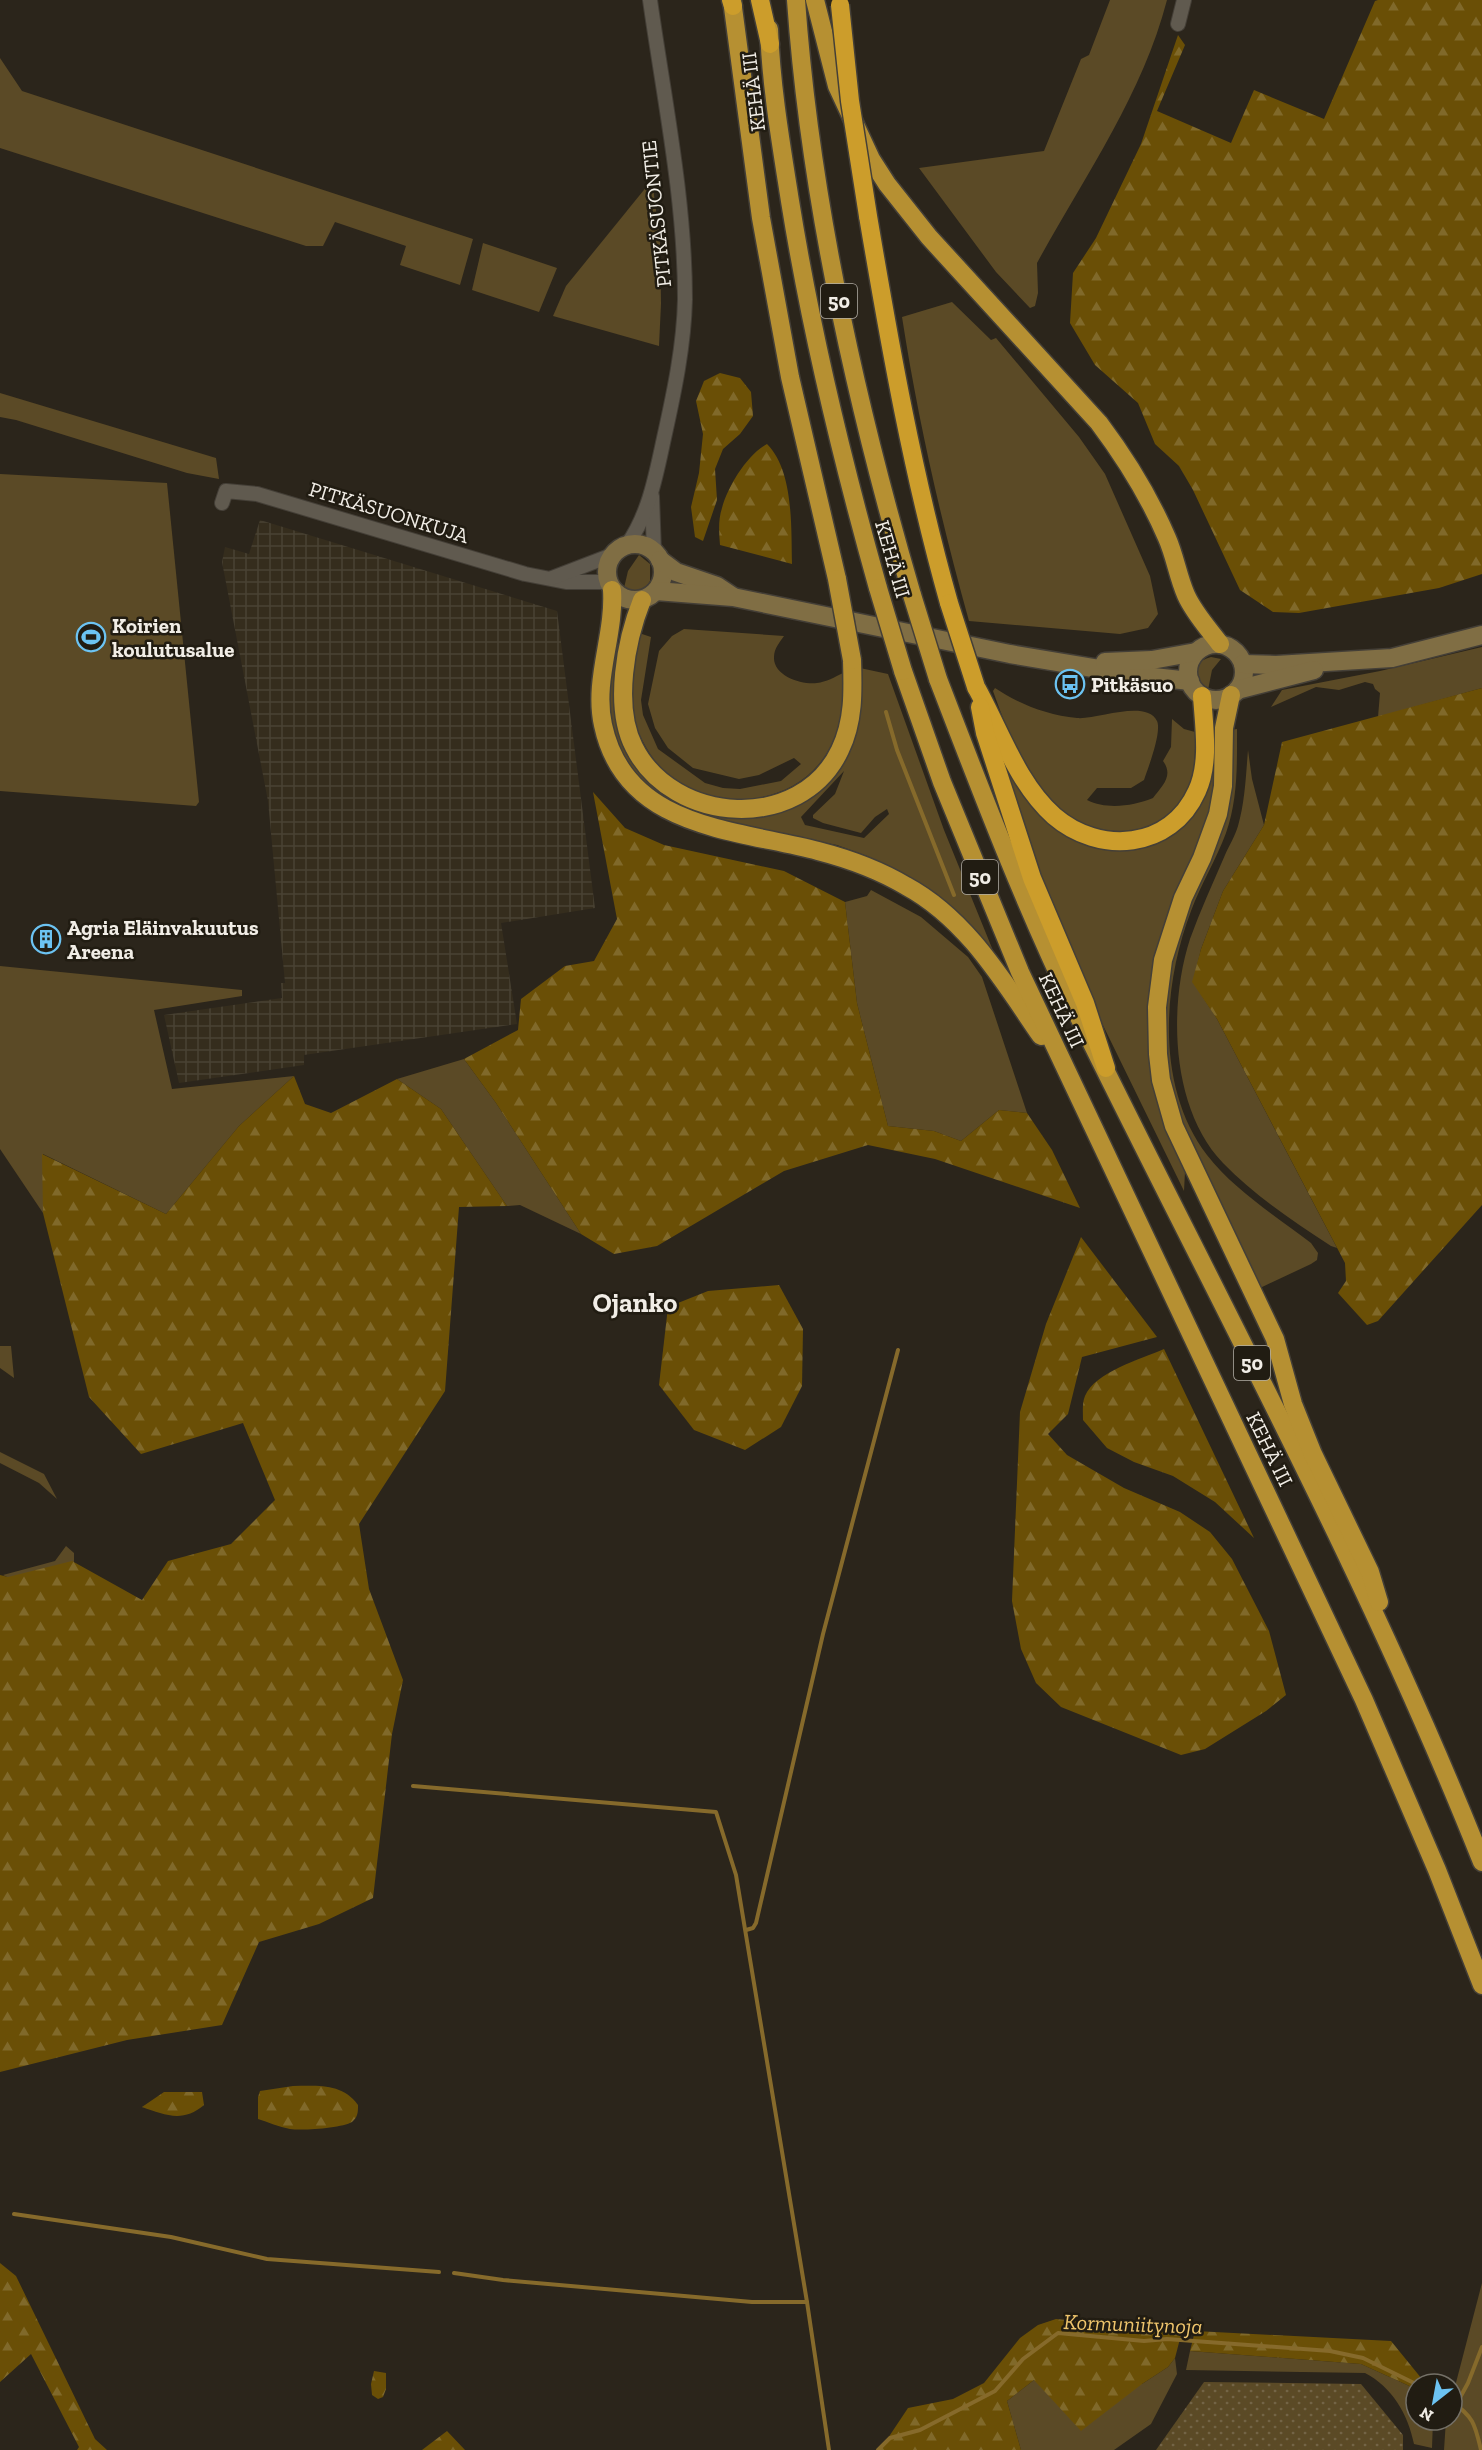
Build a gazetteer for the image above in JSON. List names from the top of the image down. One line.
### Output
{"streets":{"highway":["KEHÄ III","50"],"street":["PITKÄSUONTIE","PITKÄSUONKUJA"]},"crossings":[["PITKÄSUONTIE","PITKÄSUONKUJA"]],"districts":["Ojanko"],"water":["Kormuniitynoja"],"places":{"sports":["Koirien koulutusalue"],"bus stop":["Pitkäsuo"],"building":["Agria Eläinvakuutus Areena"]},"north":"bottom left"}
